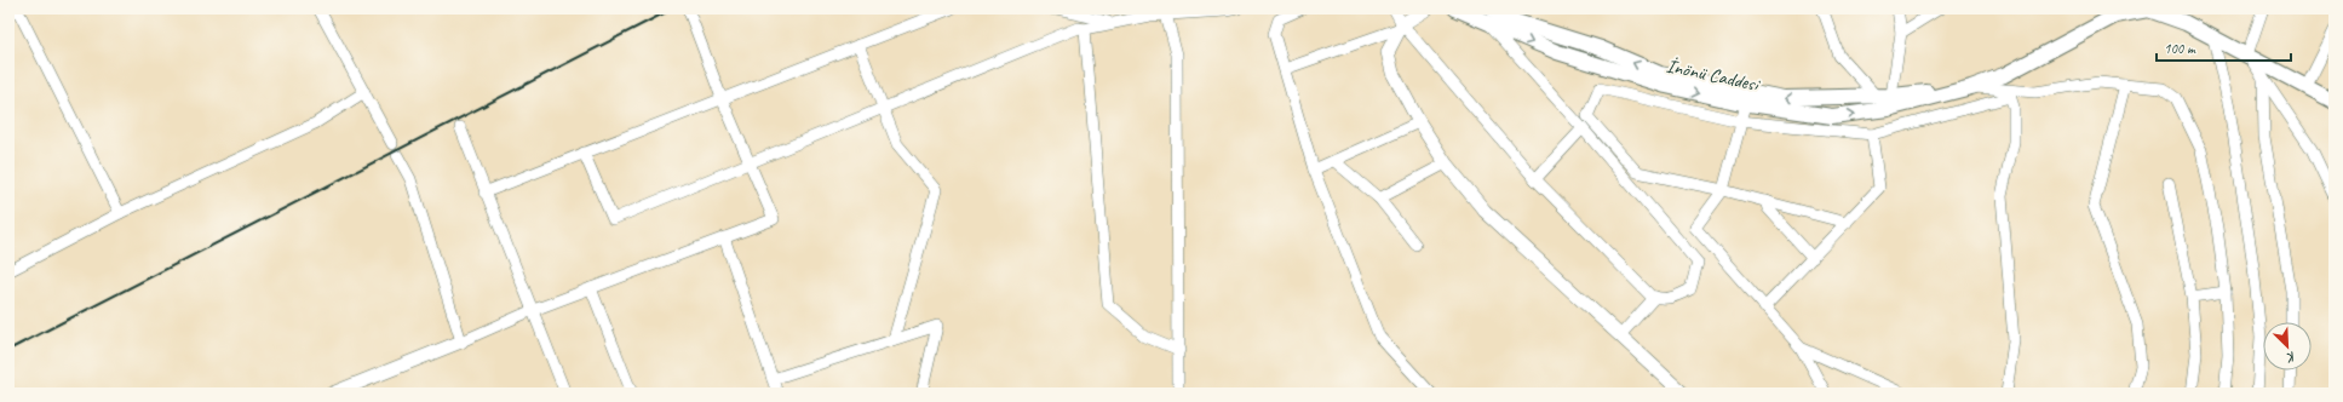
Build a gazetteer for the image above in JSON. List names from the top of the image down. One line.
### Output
{"streets":{"main road":["İnönü Caddesi"]},"scale_bar":"100 m","north":"bottom right"}
